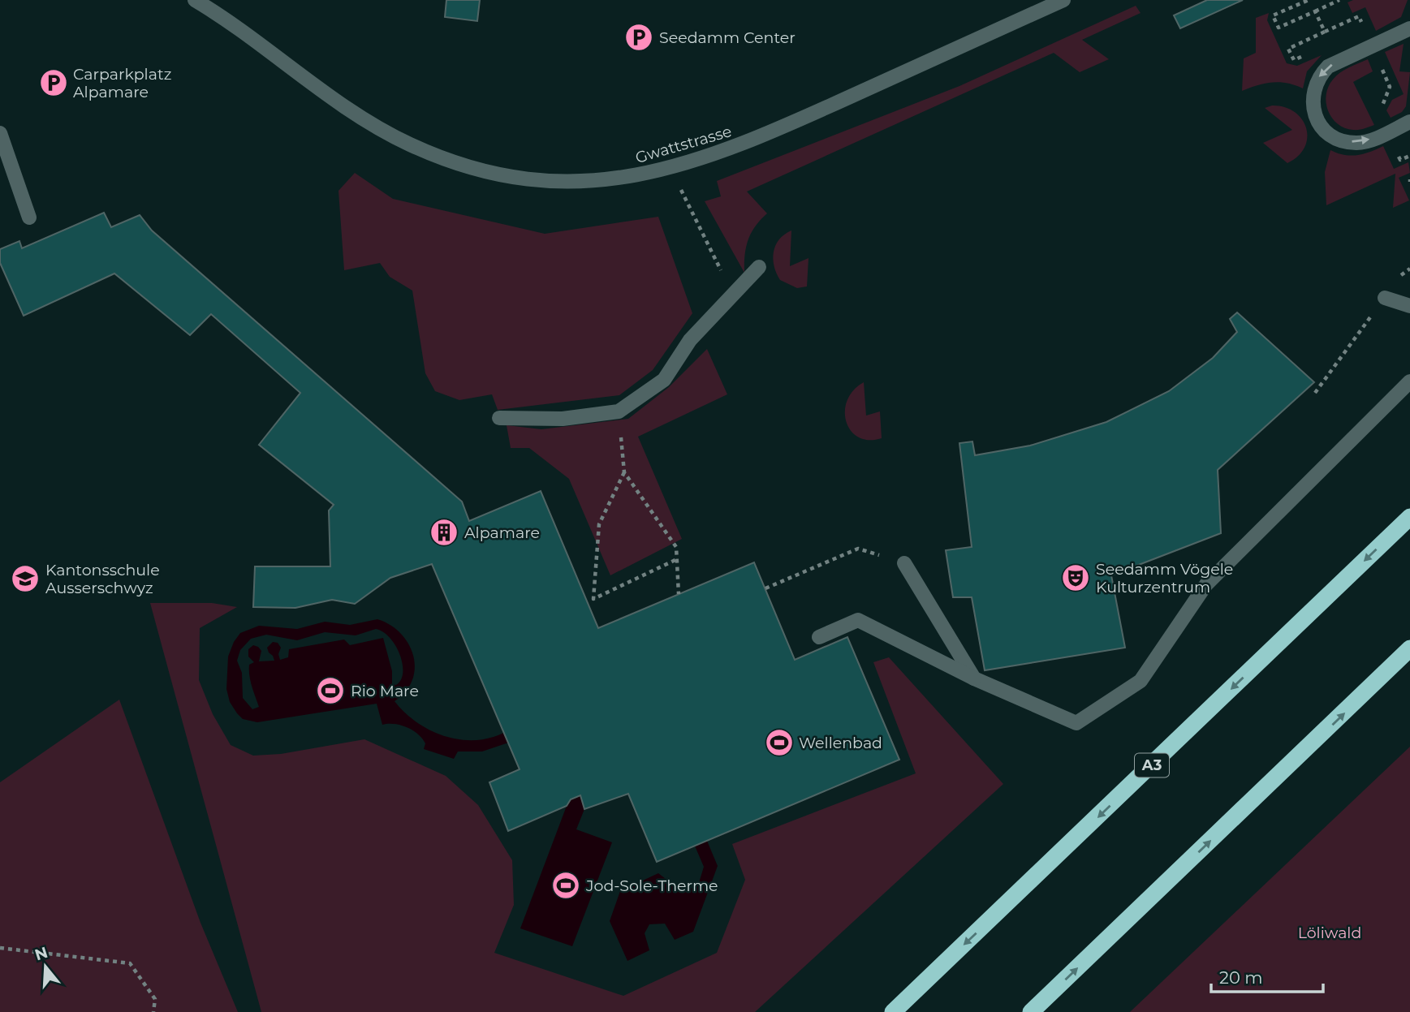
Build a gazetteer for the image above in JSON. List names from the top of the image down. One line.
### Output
{"streets":{"highway":["A3"],"street":["Gwattstrasse"]},"parks":["Löliwald"],"places":{"parking":["Seedamm Center","Carparkplatz Alpamare"],"building":["Alpamare"],"theatre":["Seedamm Vögele Kulturzentrum"],"school or university":["Kantonsschule Ausserschwyz"],"sports":["Rio Mare","Wellenbad","Jod-Sole-Therme"]},"scale_bar":"20 m","north":"top"}
